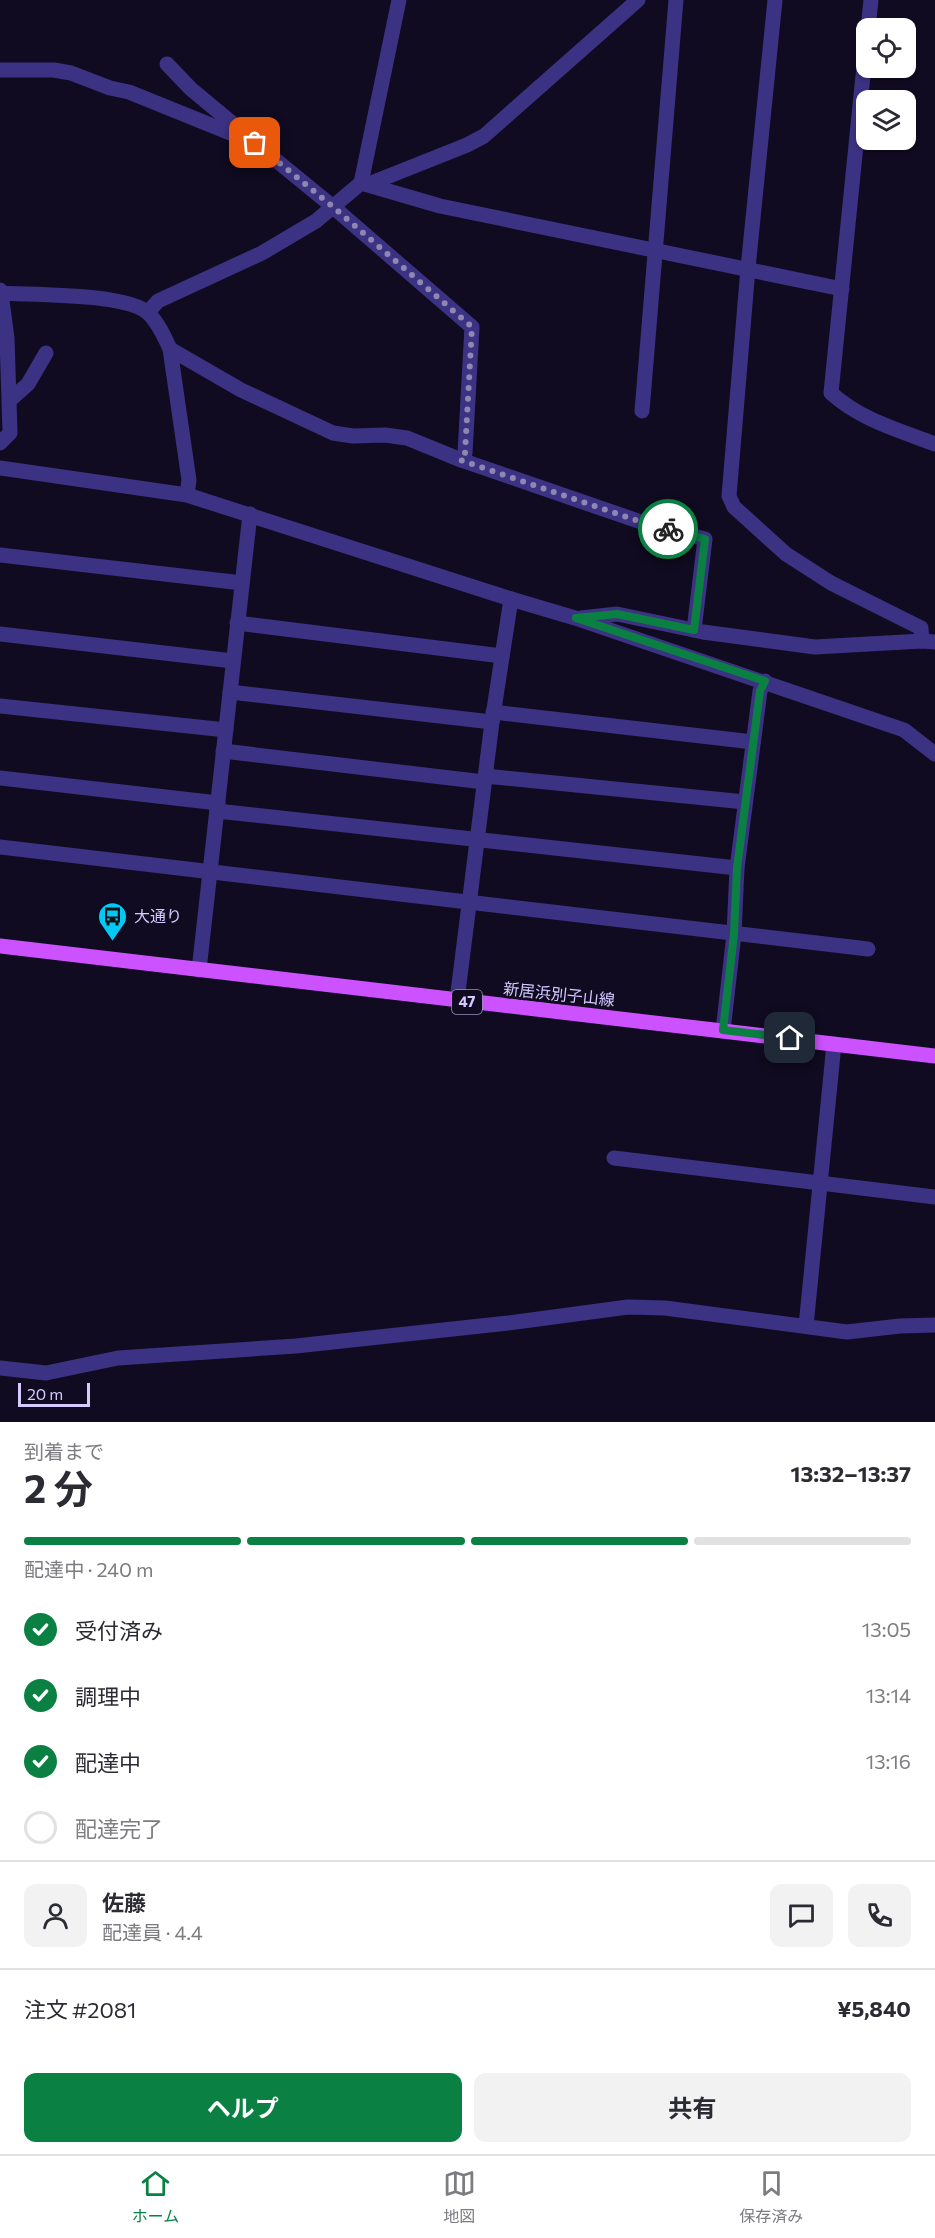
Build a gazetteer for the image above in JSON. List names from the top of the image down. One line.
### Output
{"streets":{"main road":["新居浜別子山線","47"]},"places":{"bus stop":["大通り"]},"scale_bar":"20 m","page":{"scale":"20 m","heading":["2 分","到着まで","13:32–13:37"],"panel":["佐藤","配達員 · 4.4","注文 #2081","¥5,840"],"bar":"配達中 · 240 m","list":[["受付済み","13:05"],["調理中","13:14"],["配達中","13:16"],"配達完了"],"buttons":["ヘルプ","共有"],"tabs":["ホーム","地図","保存済み"]}}
